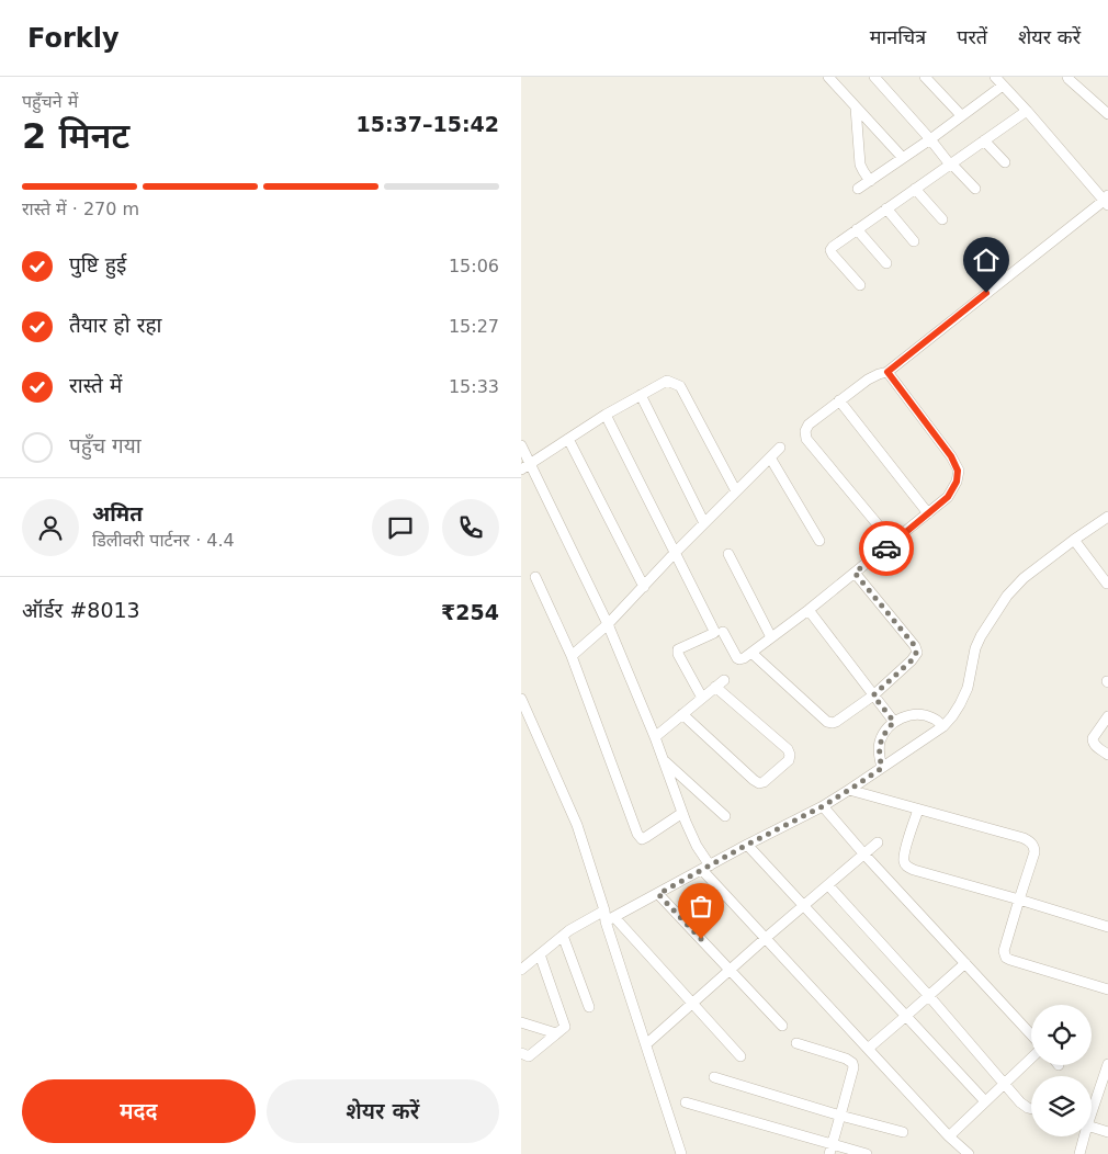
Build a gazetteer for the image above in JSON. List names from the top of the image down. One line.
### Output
{"page":{"header":"Forkly","nav":["मानचित्र","परतें","शेयर करें"],"heading":["2 मिनट","पहुँचने में","15:37–15:42"],"panel":["अमित","डिलीवरी पार्टनर · 4.4","ऑर्डर #8013","₹254"],"bar":"रास्ते में · 270 m","list":[["पुष्टि हुई","15:06"],["तैयार हो रहा","15:27"],["रास्ते में","15:33"],"पहुँच गया"],"buttons":["मदद","शेयर करें"]}}
